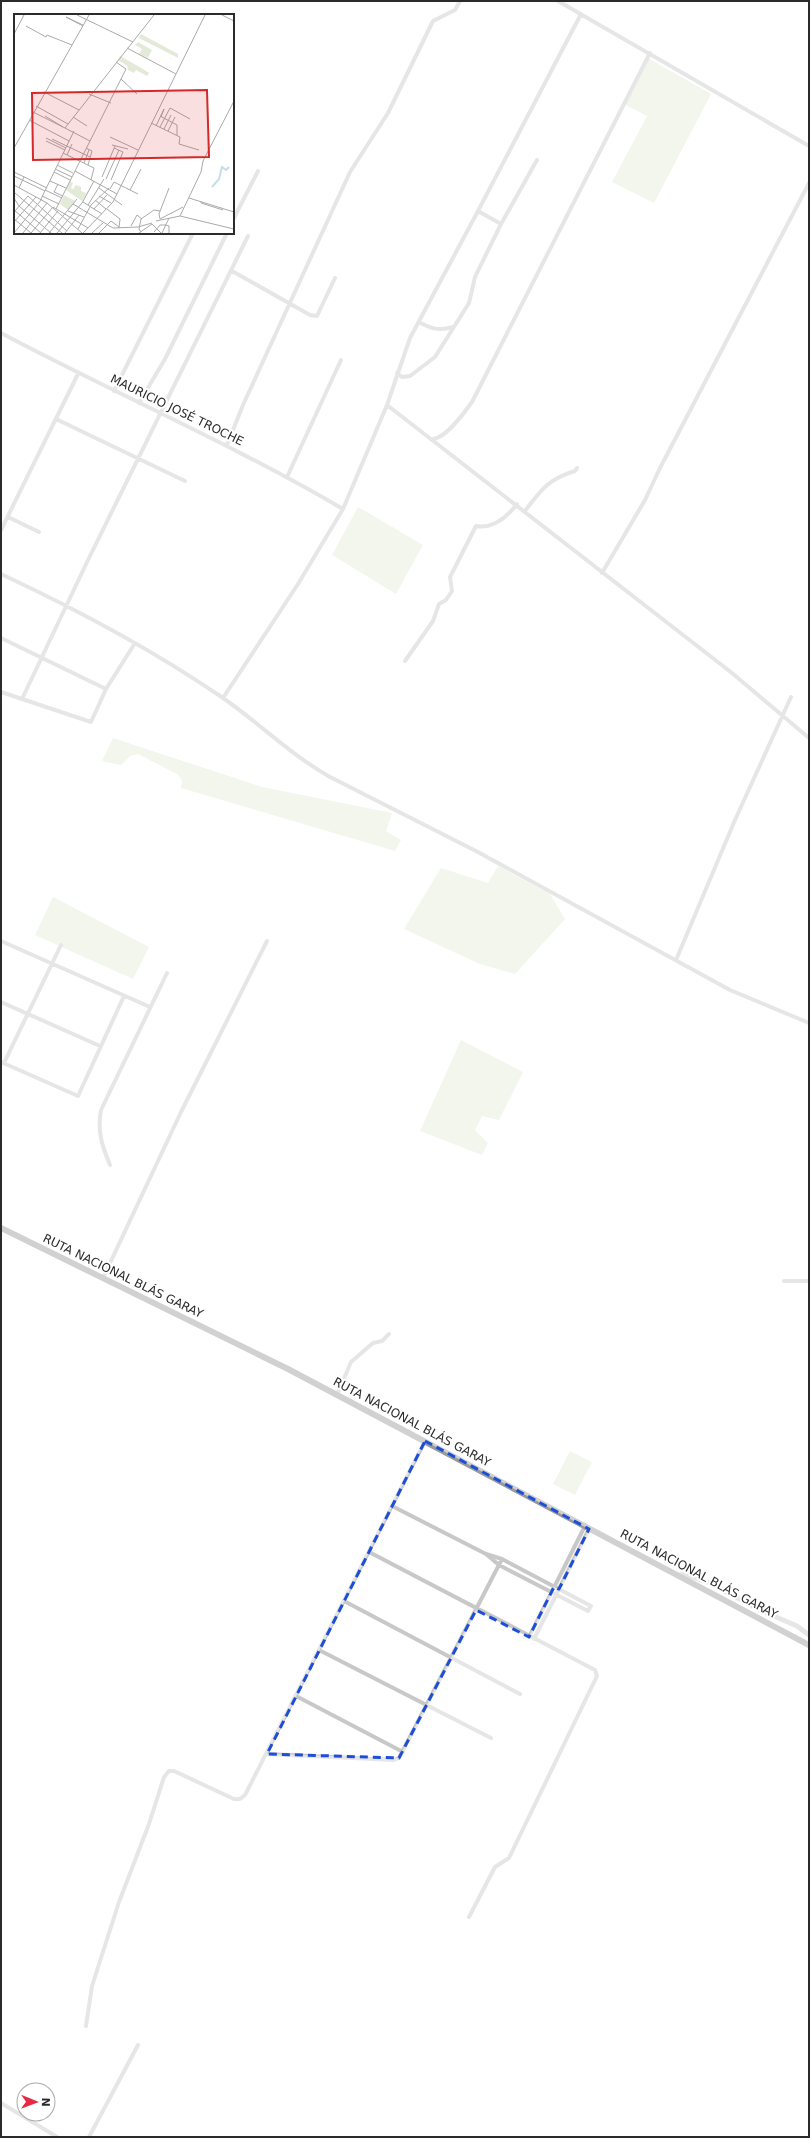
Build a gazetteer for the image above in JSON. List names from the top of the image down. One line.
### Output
{"streets":{"highway":["RUTA NACIONAL BLÁS GARAY"],"street":["MAURICIO JOSÉ TROCHE"]},"north":"right"}
